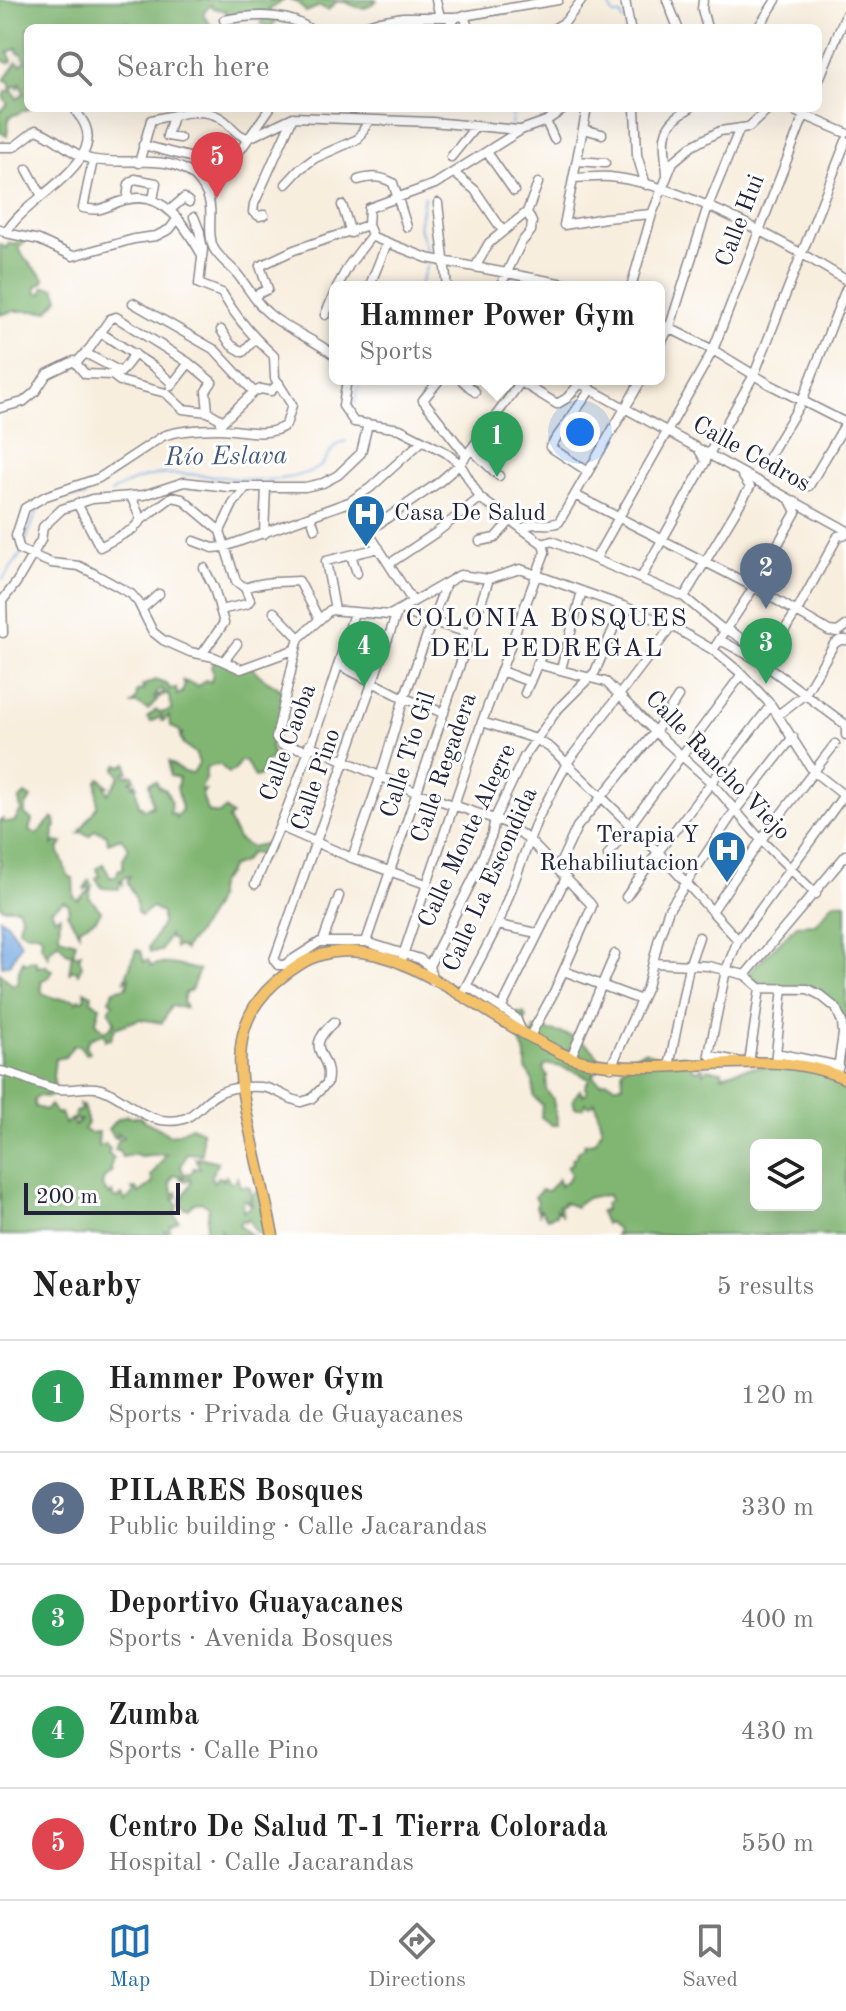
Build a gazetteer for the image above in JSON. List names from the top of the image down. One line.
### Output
{"streets":{"street":["Calle Hui","Calle Cedros","Calle Caoba","Calle Tío Gil","Calle Rancho Viejo","Calle Regadera","Calle Pino","Calle Monte Alegre","Calle La Escondida"]},"crossings":[["Calle Hui","Calle Cedros"],["Calle Rancho Viejo","Calle Monte Alegre"],["Calle Rancho Viejo","Calle La Escondida"]],"districts":["COLONIA BOSQUES DEL PEDREGAL"],"water":["Río Eslava"],"places":{"hospital":["Casa De Salud","Terapia Y Rehabiliutacion"]},"scale_bar":"200 m","page":{"search":"Search here","pins":["5","1","2","3","4"],"popup":["Hammer Power Gym","Sports"],"scale":"200 m","heading":["Nearby","5 results"],"list":[{"mark":"1","name":"Hammer Power Gym","note":"Sports · Privada de Guayacanes","value":"120 m"},{"mark":"2","name":"PILARES Bosques","note":"Public building · Calle Jacarandas","value":"330 m"},{"mark":"3","name":"Deportivo Guayacanes","note":"Sports · Avenida Bosques","value":"400 m"},{"mark":"4","name":"Zumba","note":"Sports · Calle Pino","value":"430 m"},{"mark":"5","name":"Centro De Salud T-1 Tierra Colorada","note":"Hospital · Calle Jacarandas","value":"550 m"}],"nav":["Map","Directions","Saved"]}}
